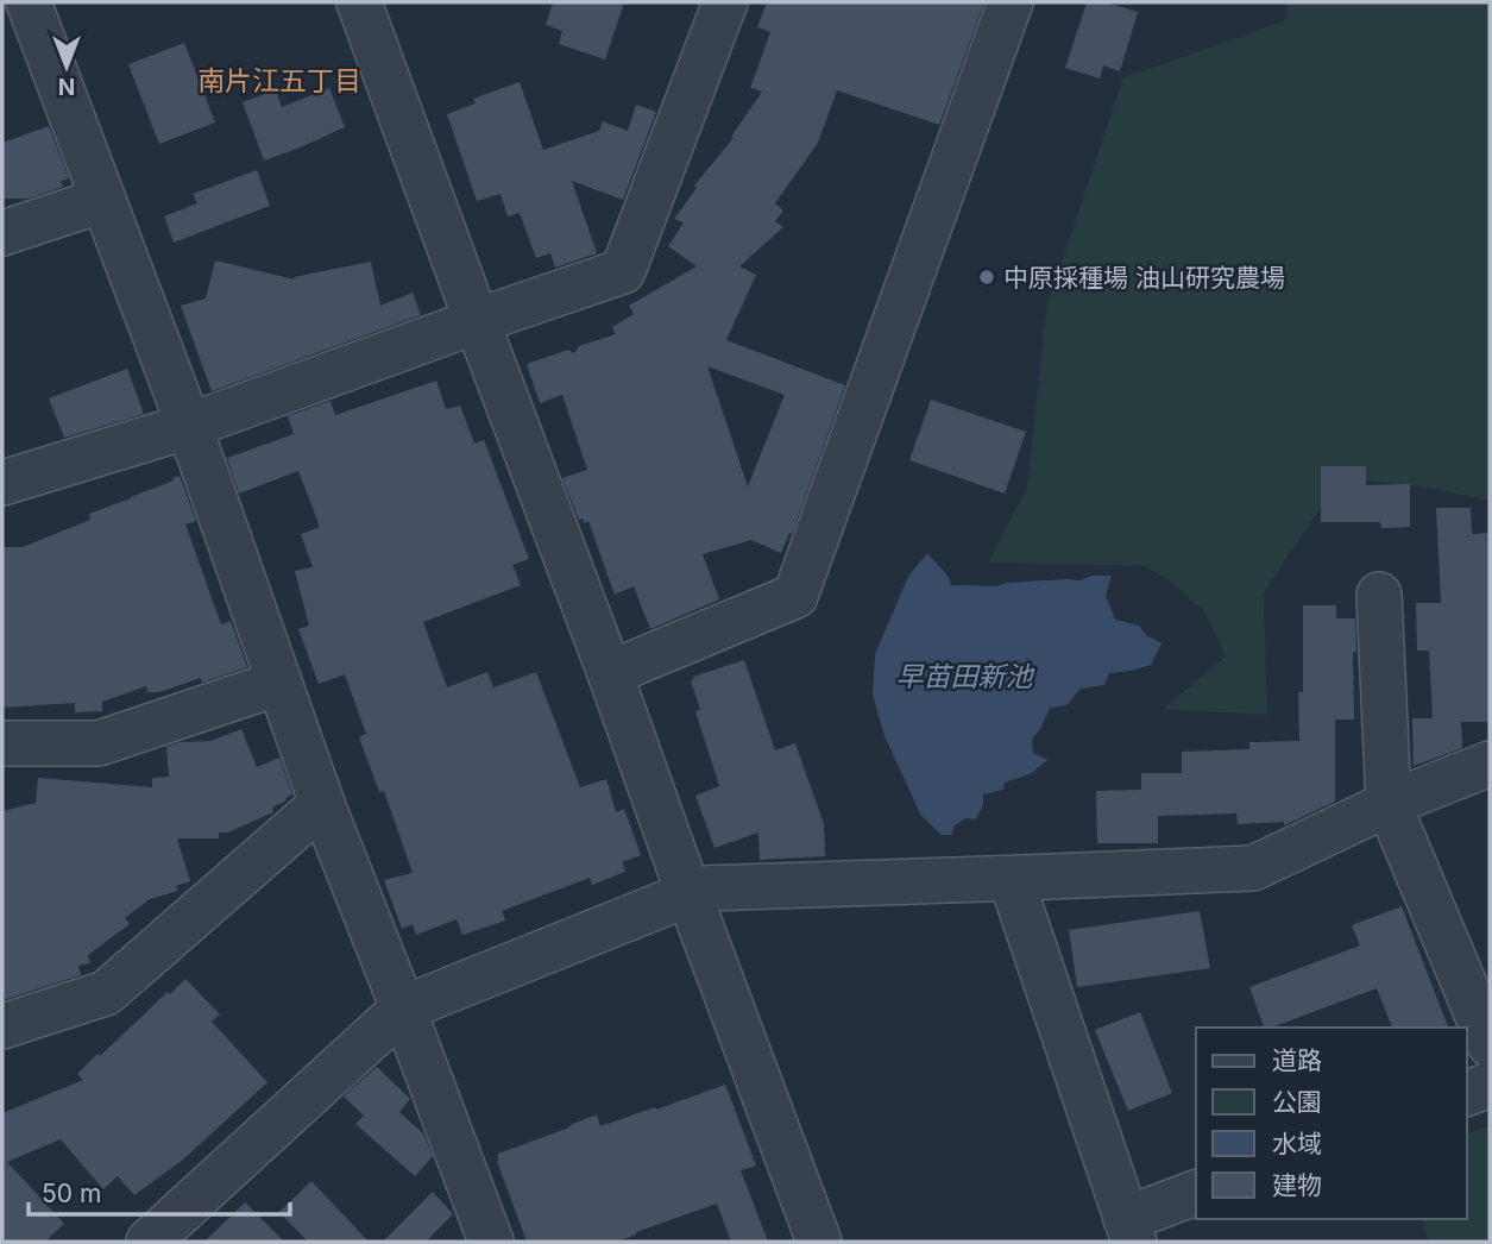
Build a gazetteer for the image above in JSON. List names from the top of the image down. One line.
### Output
{"districts":["南片江五丁目"],"water":["早苗田新池"],"places":["中原採種場 油山研究農場"],"legend":["道路","公園","水域","建物"],"scale_bar":"50 m","north":"bottom"}
